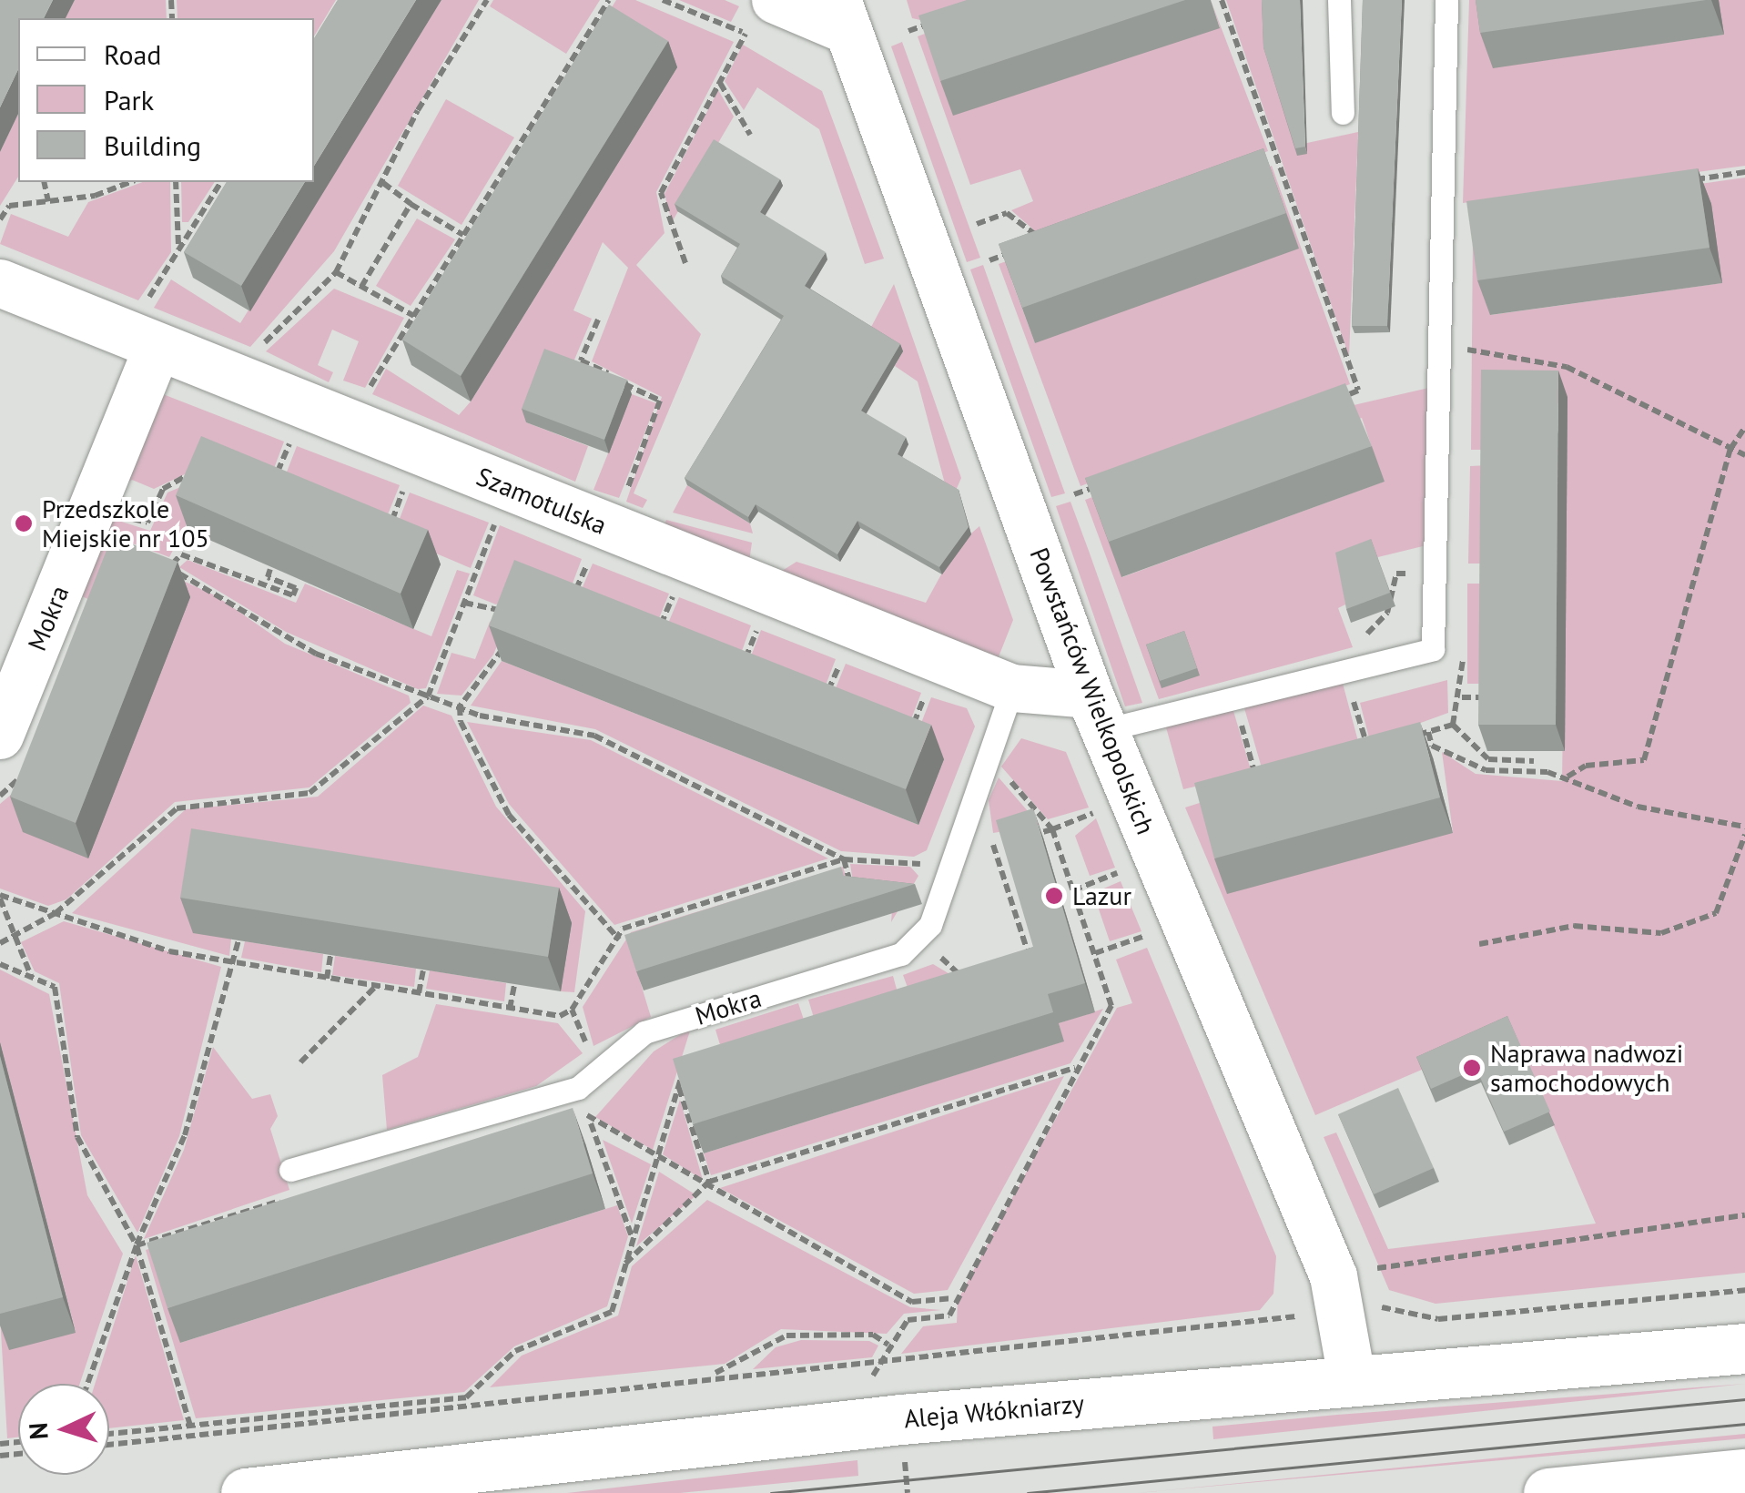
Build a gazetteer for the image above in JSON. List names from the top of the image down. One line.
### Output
{"streets":{"main road":["Aleja Włókniarzy"],"street":["Szamotulska","Mokra","Powstańców Wielkopolskich"]},"crossings":[["Szamotulska","Mokra"],["Szamotulska","Powstańców Wielkopolskich"],["Powstańców Wielkopolskich","Aleja Włókniarzy"]],"places":["Przedszkole Miejskie nr 105","Lazur","Naprawa nadwozi samochodowych"],"legend":["Road","Park","Building"],"north":"left"}
